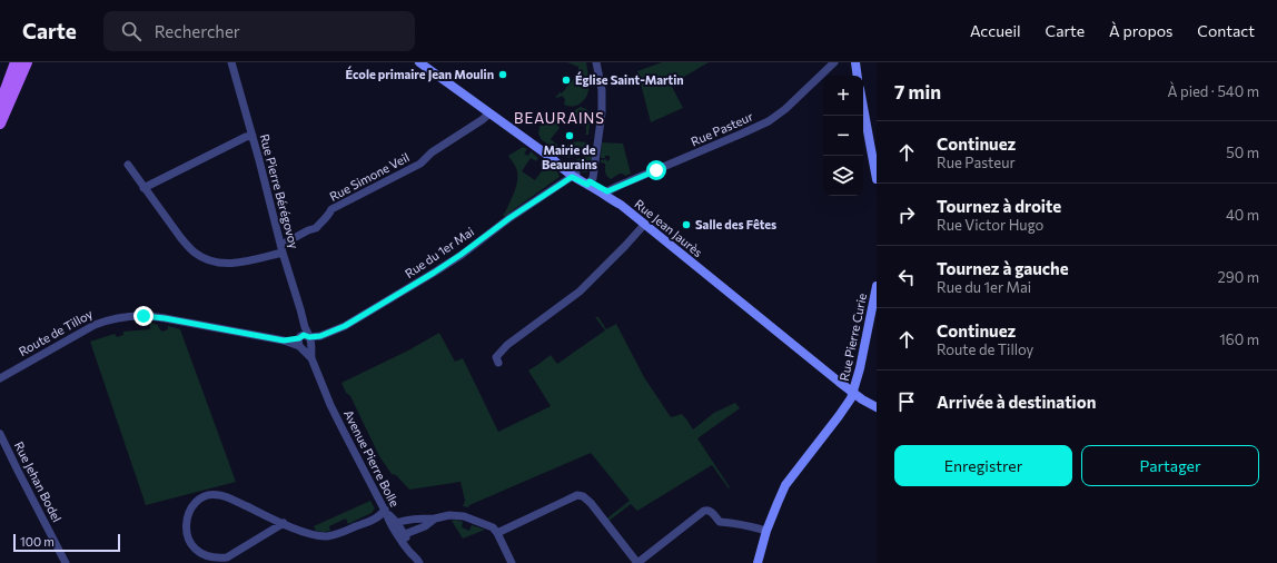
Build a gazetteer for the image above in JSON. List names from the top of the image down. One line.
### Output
{"streets":{"main road":["Rue Jean Jaurès","Rue Pierre Curie"],"street":["Rue Pasteur","Rue Simone Veil","Rue Pierre Bérégovoy","Rue du 1er Mai","Route de Tilloy","Avenue Pierre Bolle","Rue Jehan Bodel"]},"crossings":[["Rue Pasteur","Rue Jean Jaurès"],["Rue Simone Veil","Rue Pierre Bérégovoy"],["Rue Simone Veil","Rue Jean Jaurès"],["Rue Pierre Bérégovoy","Rue du 1er Mai"],["Rue Pierre Bérégovoy","Route de Tilloy"],["Rue Pierre Bérégovoy","Avenue Pierre Bolle"],["Rue Jean Jaurès","Rue du 1er Mai"],["Rue Jean Jaurès","Rue Pierre Curie"],["Rue du 1er Mai","Route de Tilloy"],["Rue du 1er Mai","Avenue Pierre Bolle"],["Route de Tilloy","Avenue Pierre Bolle"]],"districts":["BEAURAINS"],"places":["École primaire Jean Moulin","Église Saint-Martin","Mairie de Beaurains","Salle des Fêtes"],"scale_bar":"100 m","page":{"header":"Carte","search":"Rechercher","nav":["Accueil","Carte","À propos","Contact"],"heading":["7 min","À pied · 540 m"],"map_buttons":["+","−"],"list":[["Continuez","Rue Pasteur","50 m"],["Tournez à droite","Rue Victor Hugo","40 m"],["Tournez à gauche","Rue du 1er Mai","290 m"],["Continuez","Route de Tilloy","160 m"],"Arrivée à destination"],"buttons":["Enregistrer","Partager"],"scale":"100 m"}}
